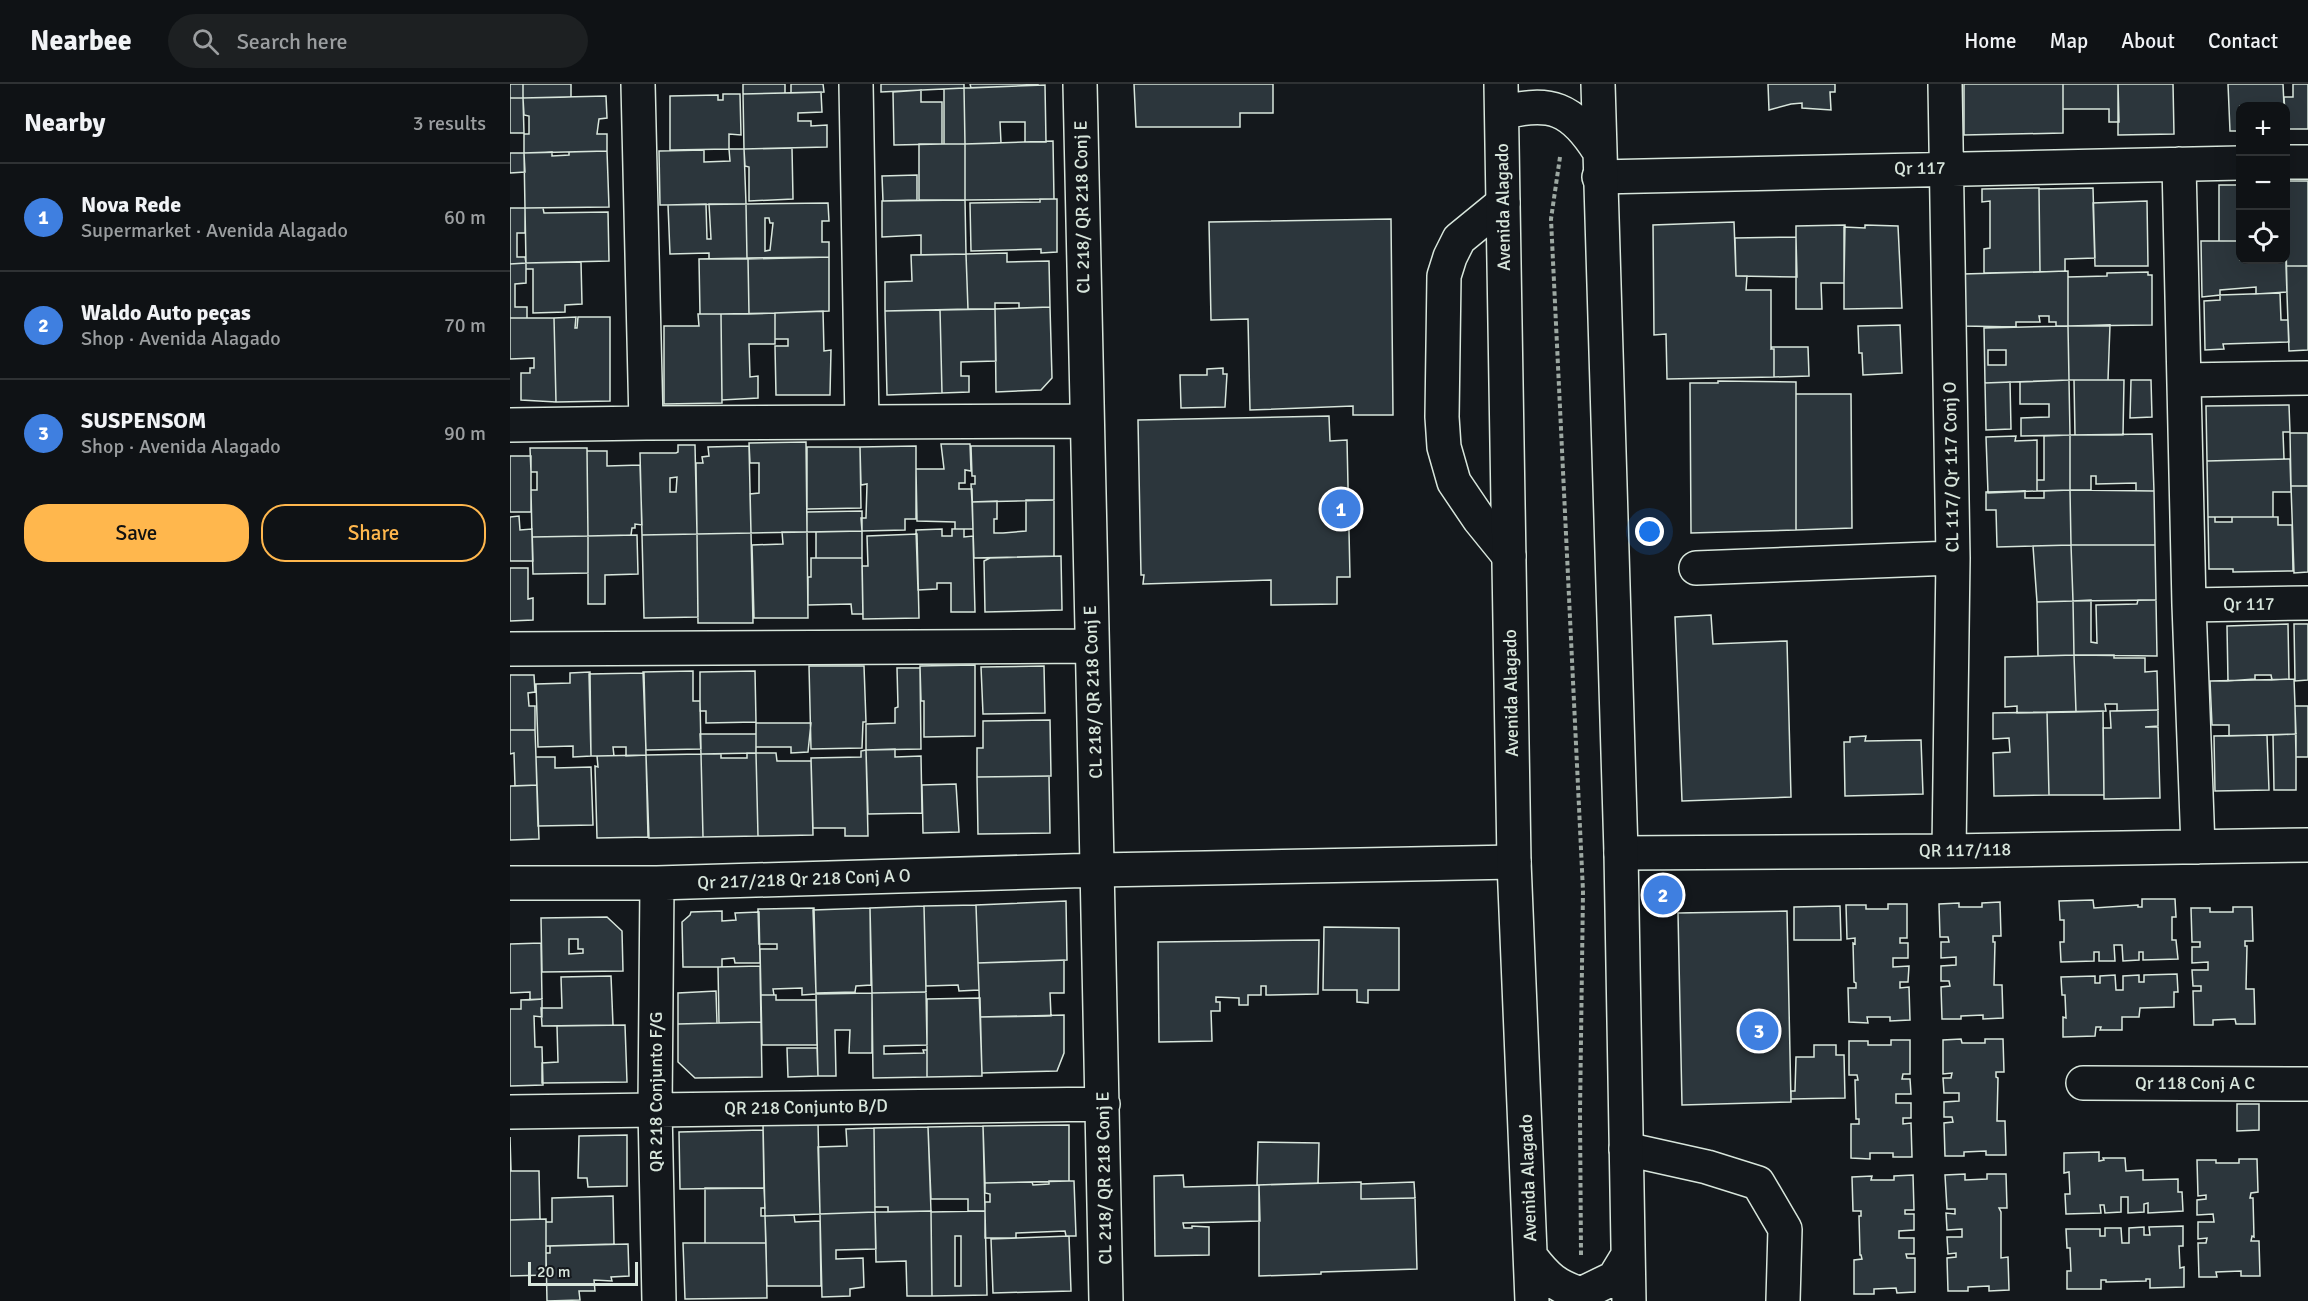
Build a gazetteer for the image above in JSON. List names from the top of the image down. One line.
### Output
{"streets":{"street":["Qr 117","CL 218/ QR 218 Conj E","Avenida Alagado","CL 117/ Qr 117 Conj O","QR 117/118","Qr 217/218 Qr 218 Conj A O","Qr 118 Conj A C","QR 218 Conjunto F/G","QR 218 Conjunto B/D"]},"crossings":[["Qr 117","CL 117/ Qr 117 Conj O"],["CL 218/ QR 218 Conj E","Qr 217/218 Qr 218 Conj A O"],["CL 218/ QR 218 Conj E","QR 218 Conjunto B/D"],["Avenida Alagado","Qr 217/218 Qr 218 Conj A O"],["CL 117/ Qr 117 Conj O","QR 117/118"],["Qr 217/218 Qr 218 Conj A O","QR 218 Conjunto F/G"],["QR 218 Conjunto F/G","QR 218 Conjunto B/D"]],"scale_bar":"20 m","page":{"header":"Nearbee","search":"Search here","nav":["Home","Map","About","Contact"],"heading":["Nearby","3 results"],"map_buttons":["+","−"],"list":[{"mark":"1","name":"Nova Rede","note":"Supermarket · Avenida Alagado","value":"60 m"},{"mark":"2","name":"Waldo Auto peças","note":"Shop · Avenida Alagado","value":"70 m"},{"mark":"3","name":"SUSPENSOM","note":"Shop · Avenida Alagado","value":"90 m"}],"buttons":["Save","Share"],"pins":["1","2","3"],"scale":"20 m"}}
